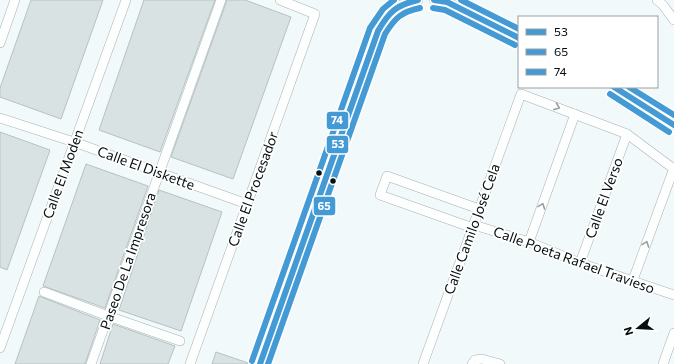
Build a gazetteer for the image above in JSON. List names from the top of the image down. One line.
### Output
{"streets":{"street":["Calle El Diskette","Calle El Moden","Calle El Procesador","Calle El Verso","Calle Camilo José Cela","Calle Poeta Rafael Travieso","Paseo De La Impresora"]},"crossings":[["Calle El Diskette","Calle El Moden"],["Calle El Diskette","Calle El Procesador"],["Calle El Diskette","Paseo De La Impresora"],["Calle El Verso","Calle Poeta Rafael Travieso"],["Calle Camilo José Cela","Calle Poeta Rafael Travieso"]],"lines":["transit line 53","transit line 74","transit line 65"],"legend":["53","65","74"],"north":"left"}
